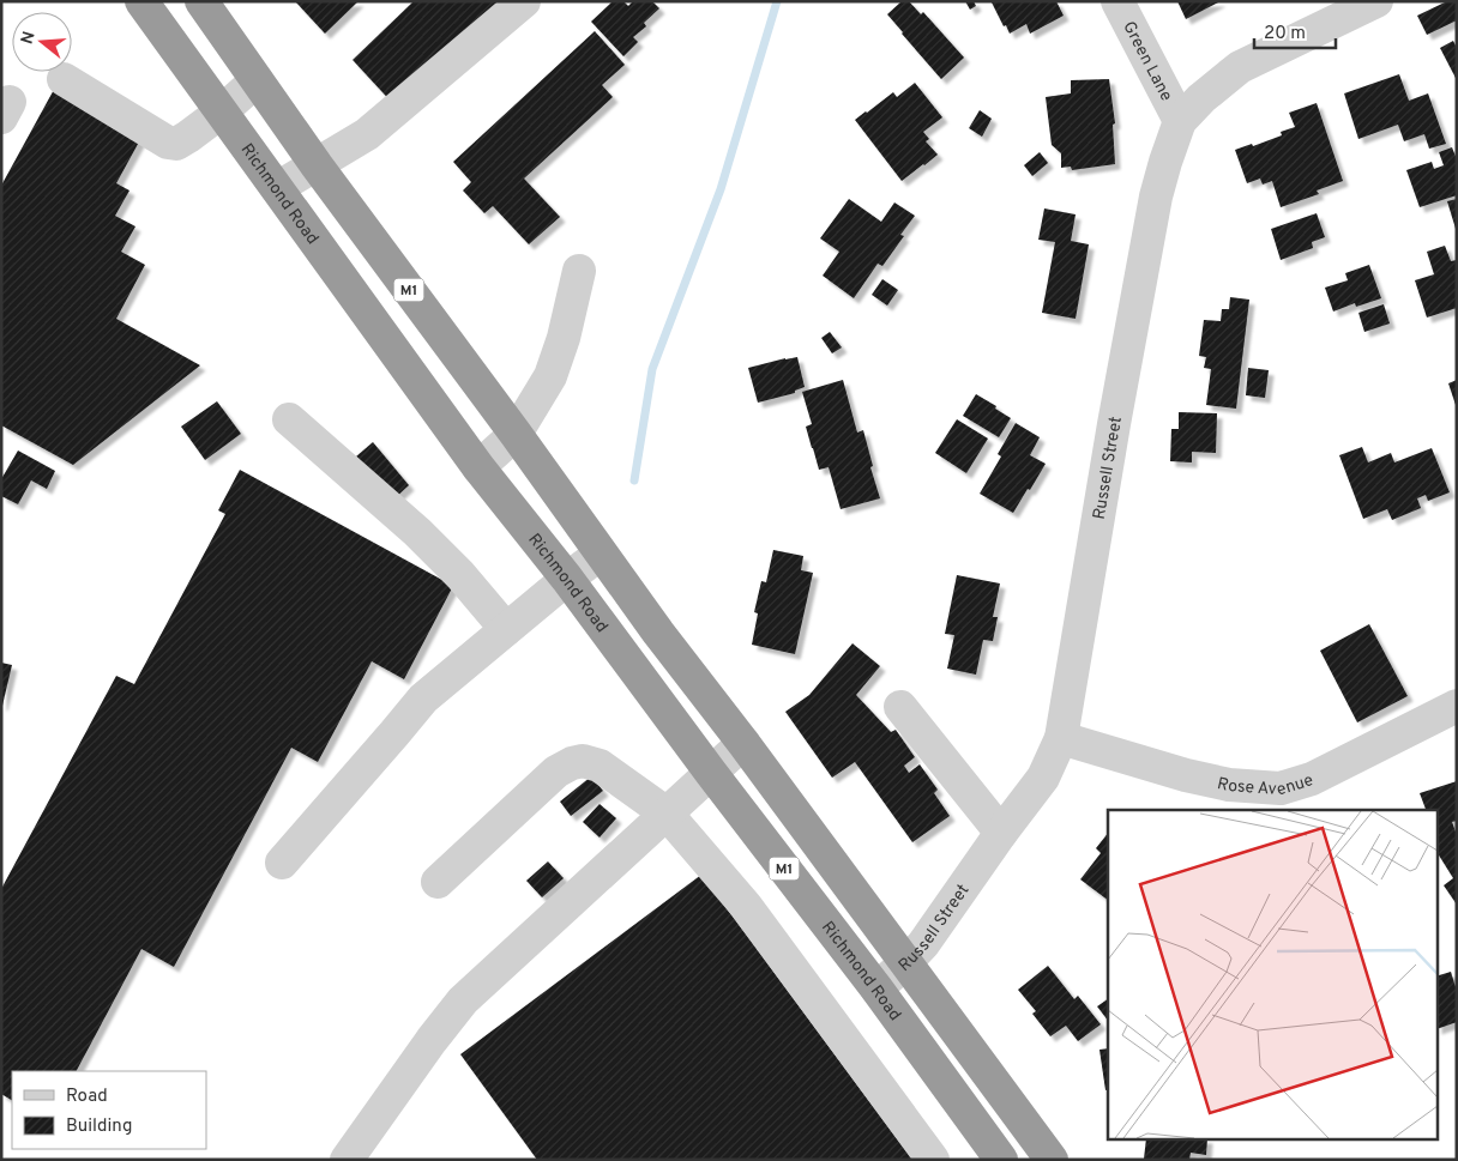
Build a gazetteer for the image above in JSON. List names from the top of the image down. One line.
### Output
{"streets":{"highway":["Richmond Road","M1"],"street":["Green Lane","Russell Street","Rose Avenue"]},"crossings":[["Green Lane","Russell Street"],["Richmond Road","Russell Street"],["M1","Russell Street"],["Russell Street","Rose Avenue"]],"legend":["Road","Building"],"scale_bar":"20 m","north":"left"}
